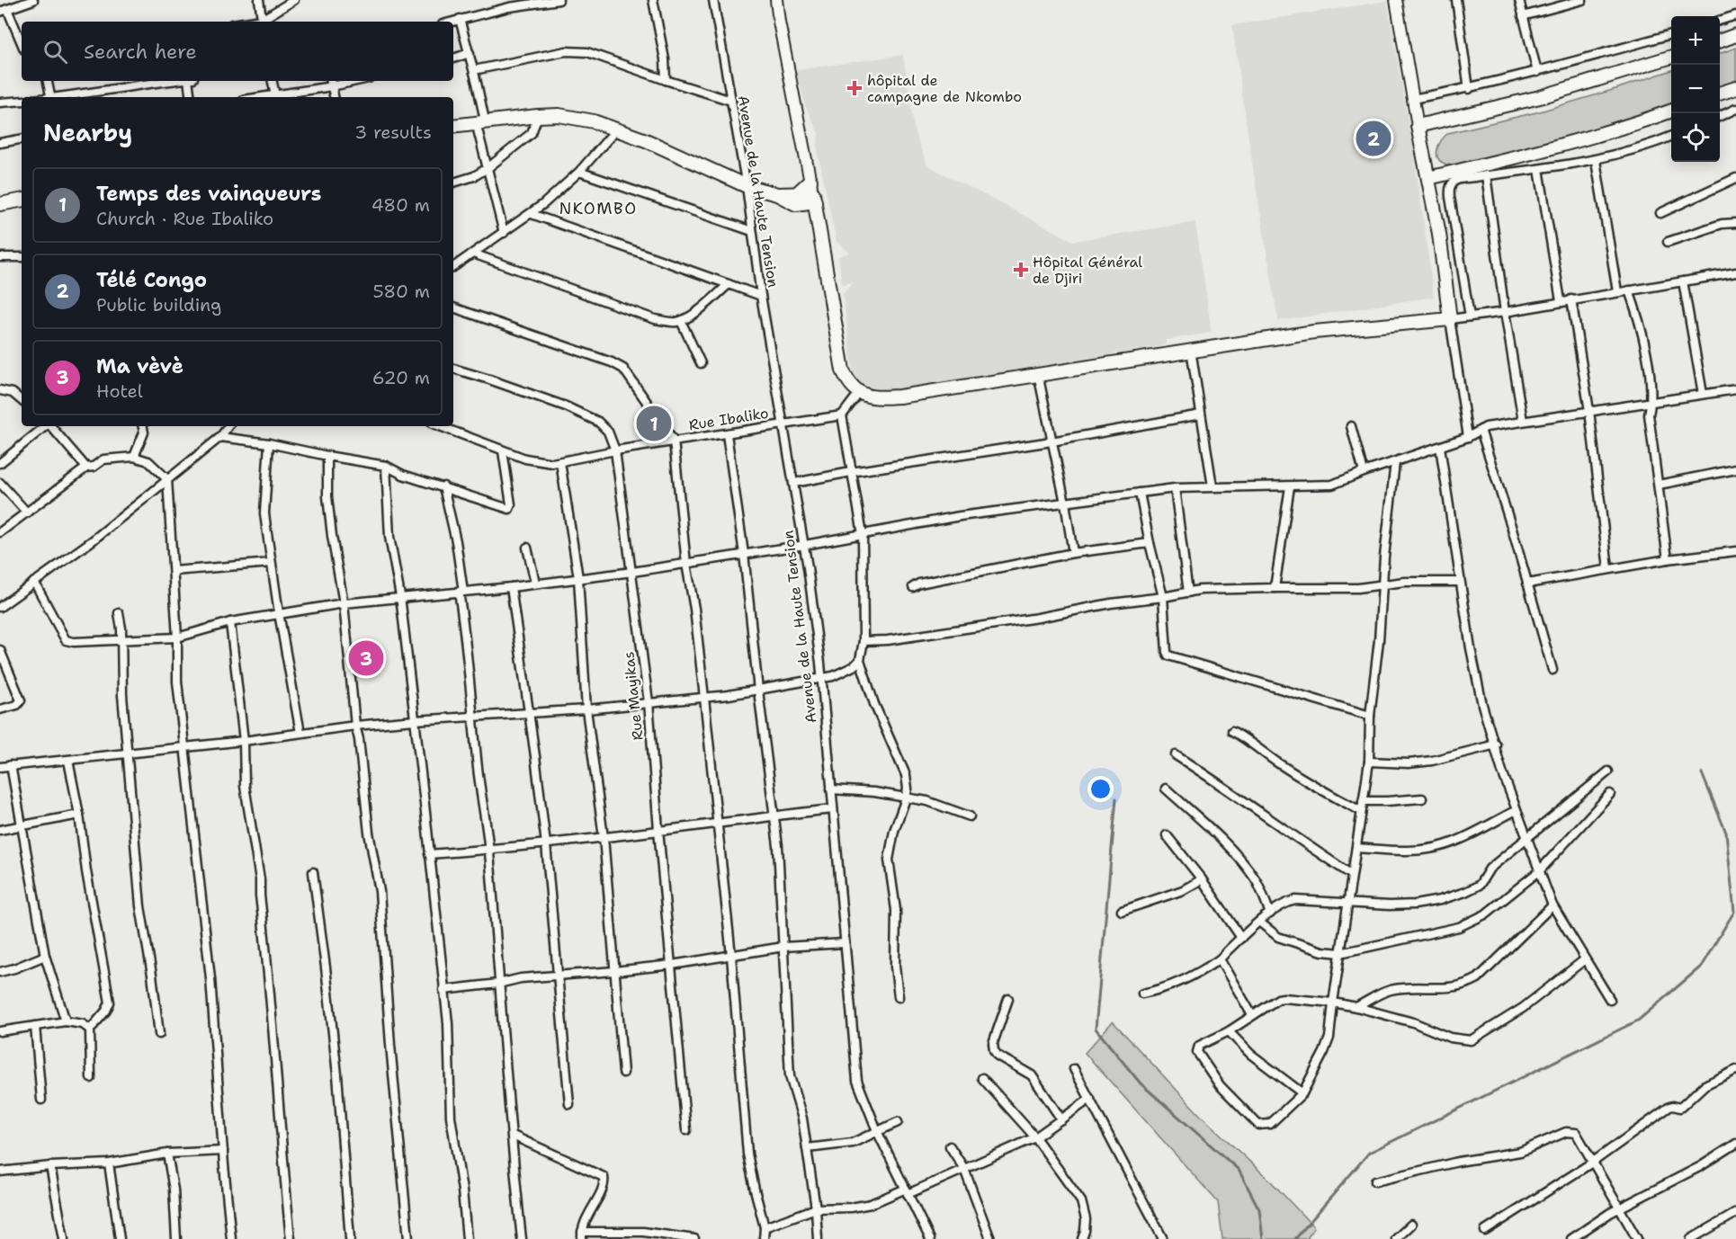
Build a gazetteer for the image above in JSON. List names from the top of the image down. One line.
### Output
{"streets":{"street":["Avenue de la Haute Tension","Rue Ibaliko","Rue Mayikas"]},"crossings":[["Avenue de la Haute Tension","Rue Ibaliko"],["Rue Ibaliko","Rue Mayikas"]],"districts":["NKOMBO"],"places":{"health":["hôpital de campagne de Nkombo","Hôpital Général de Djiri"]},"page":{"map_buttons":["+","−"],"search":"Search here","heading":["Nearby","3 results"],"pins":["2","1","3"],"list":[{"mark":"1","name":"Temps des vainqueurs","note":"Church · Rue Ibaliko","value":"480 m"},{"mark":"2","name":"Télé Congo","note":"Public building","value":"580 m"},{"mark":"3","name":"Ma vèvè","note":"Hotel","value":"620 m"}]}}
